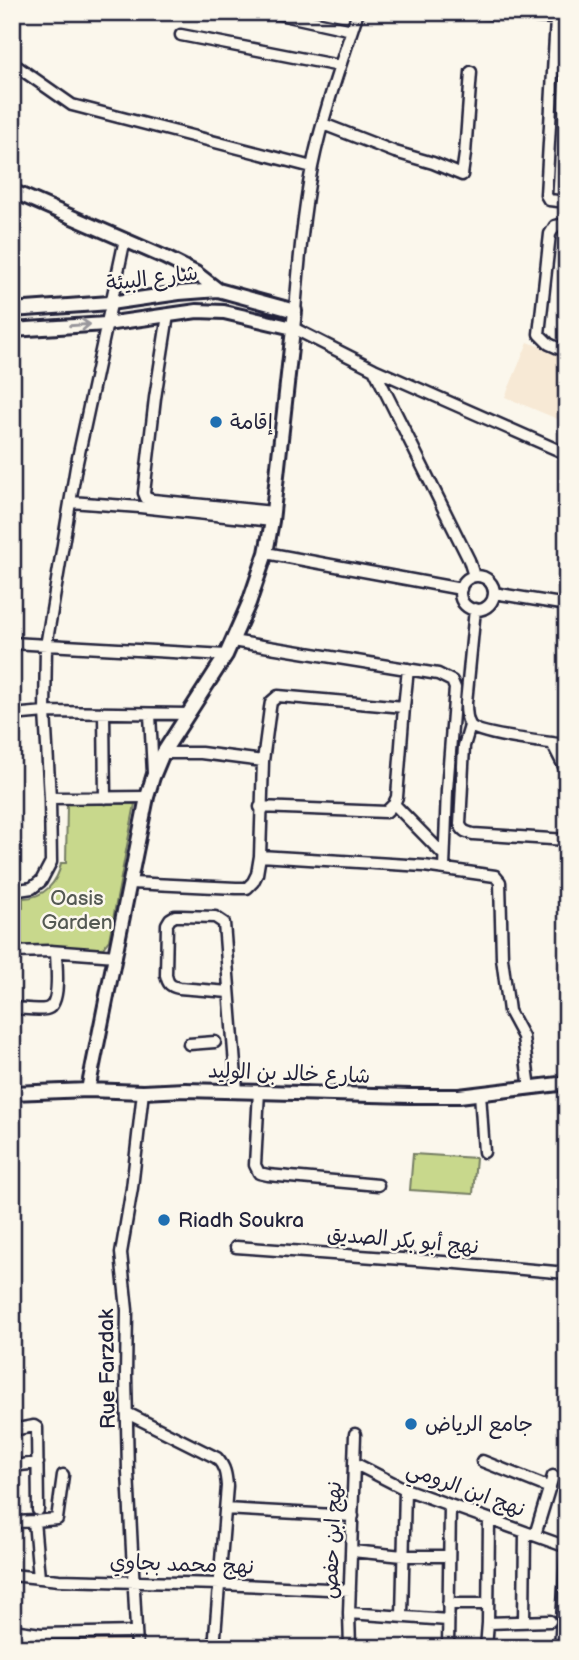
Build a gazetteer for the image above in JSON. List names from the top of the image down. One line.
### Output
{"streets":{"street":["شارع البيئة","شارع خالد بن الوليد","نهج أبو بكر الصديق","Rue Farzdak","نهج ابن الرومي","نهج ابن حفص","نهج محمد بجاوي"]},"crossings":[["شارع خالد بن الوليد","Rue Farzdak"],["Rue Farzdak","نهج محمد بجاوي"],["نهج ابن الرومي","نهج ابن حفص"],["نهج ابن حفص","نهج محمد بجاوي"]],"parks":["Oasis Garden"],"places":["إقامة","Riadh Soukra","جامع الرياض"]}
